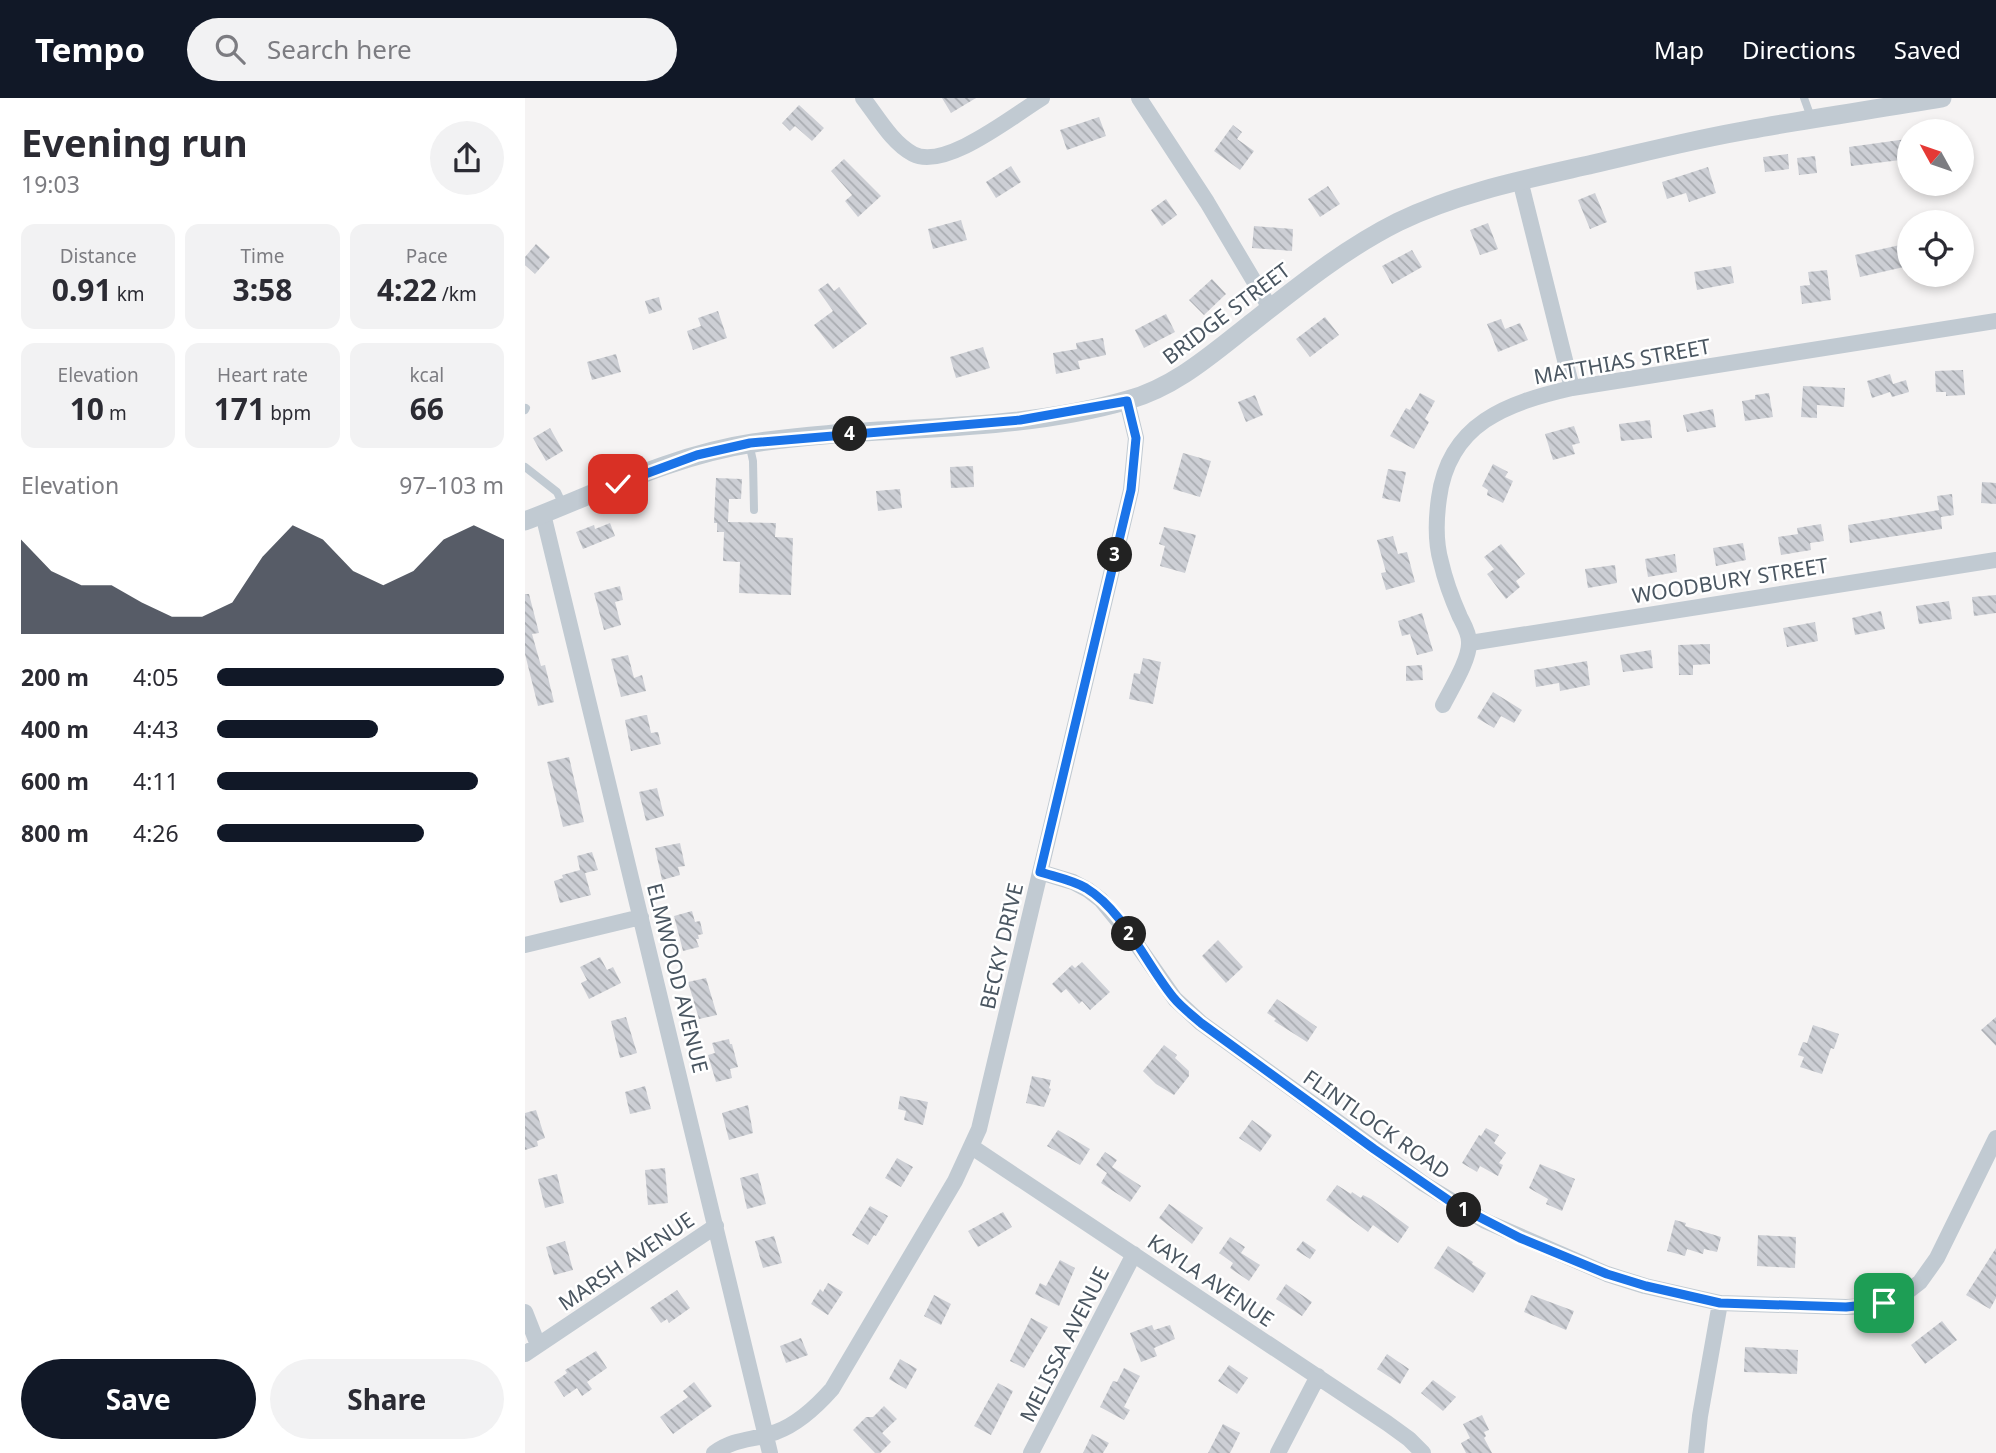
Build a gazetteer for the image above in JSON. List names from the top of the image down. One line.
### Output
{"streets":{"street":["BRIDGE STREET","MATTHIAS STREET","WOODBURY STREET","BECKY DRIVE","ELMWOOD AVENUE","FLINTLOCK ROAD","MARSH AVENUE","KAYLA AVENUE","MELISSA AVENUE"]},"crossings":[["BRIDGE STREET","BECKY DRIVE"],["BRIDGE STREET","ELMWOOD AVENUE"],["MATTHIAS STREET","WOODBURY STREET"],["BECKY DRIVE","ELMWOOD AVENUE"],["BECKY DRIVE","FLINTLOCK ROAD"],["BECKY DRIVE","KAYLA AVENUE"],["ELMWOOD AVENUE","MARSH AVENUE"],["KAYLA AVENUE","MELISSA AVENUE"]],"north":"top left","page":{"header":"Tempo","search":"Search here","nav":["Map","Directions","Saved"],"heading":["Evening run","19:03"],"stats":[["Distance","0.91 km"],["Time","3:58"],["Pace","4:22 /km"],["Elevation","10 m"],["Heart rate","171 bpm"],["kcal","66"]],"pins":["4","3","2","1"],"chart":["Elevation","97–103 m"],"list":[{"name":"200 m","note":"4:05"},{"name":"400 m","note":"4:43"},{"name":"600 m","note":"4:11"},{"name":"800 m","note":"4:26"}],"buttons":["Save","Share"]}}
